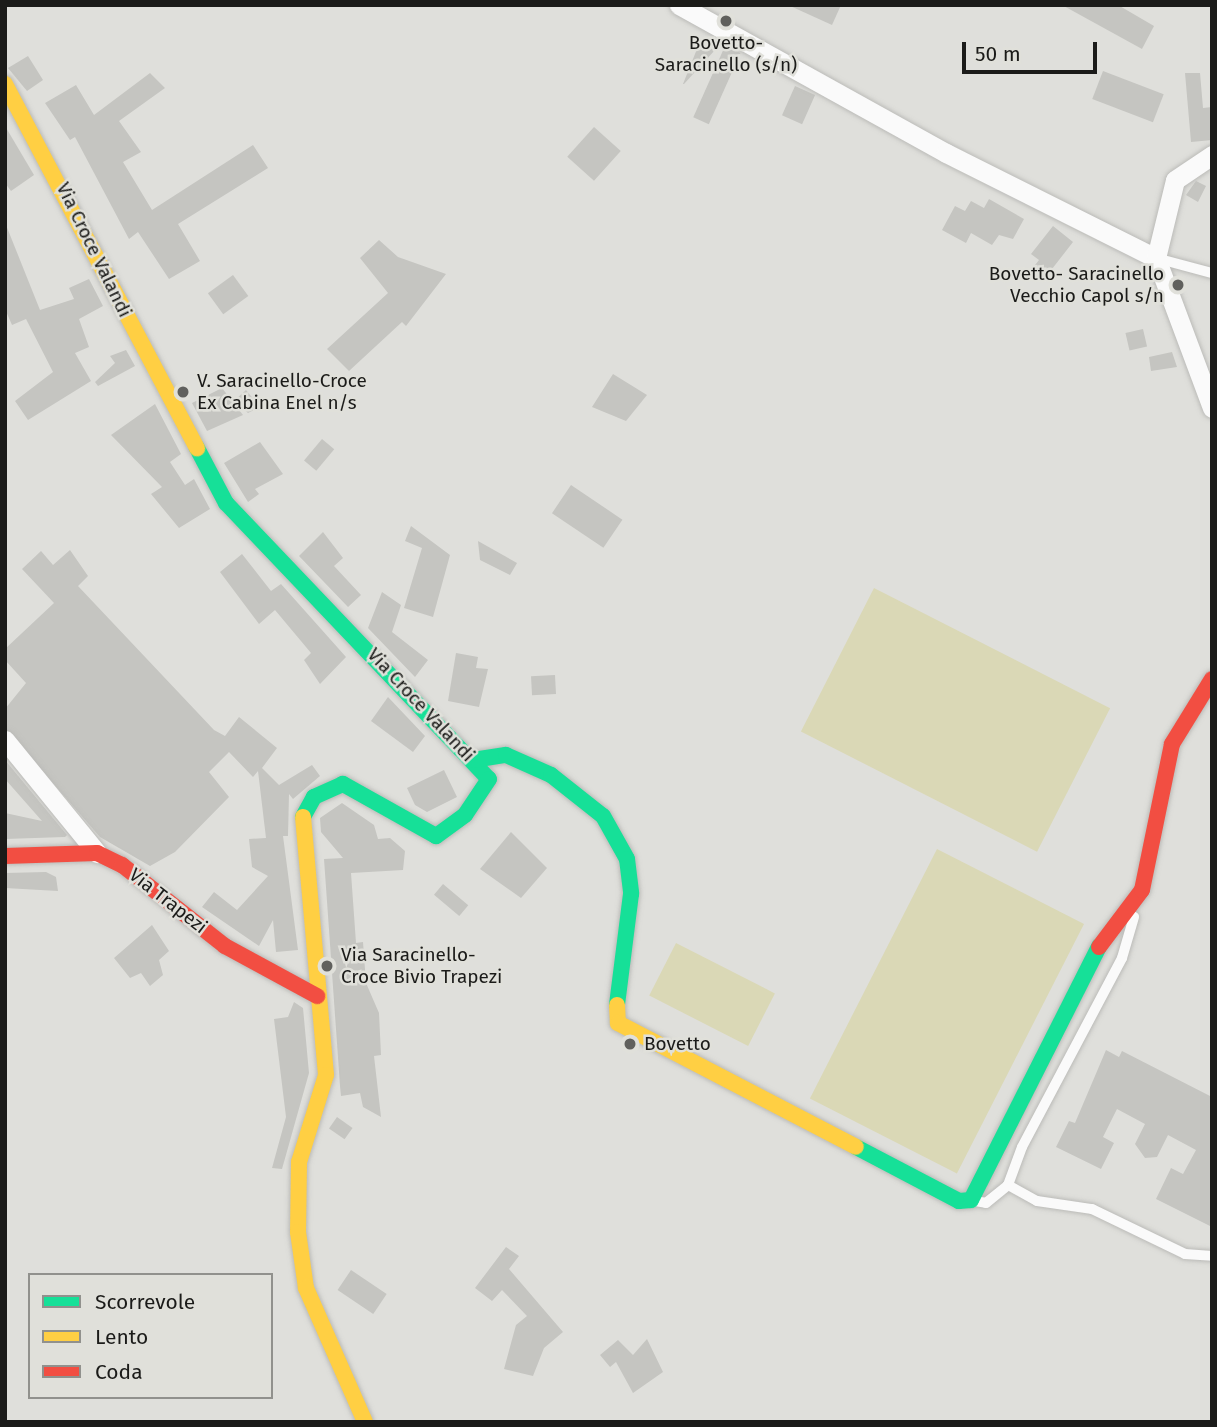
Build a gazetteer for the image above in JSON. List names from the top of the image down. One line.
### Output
{"streets":{"street":["Via Croce Valandi","Via Trapezi"]},"crossings":[["Via Croce Valandi","Via Trapezi"]],"places":["Bovetto- Saracinello (s/n)","Bovetto- Saracinello Vecchio Capol s/n","V. Saracinello-Croce Ex Cabina Enel n/s","Via Saracinello- Croce Bivio Trapezi","Bovetto"],"legend":["Scorrevole","Lento","Coda"],"scale_bar":"50 m"}
